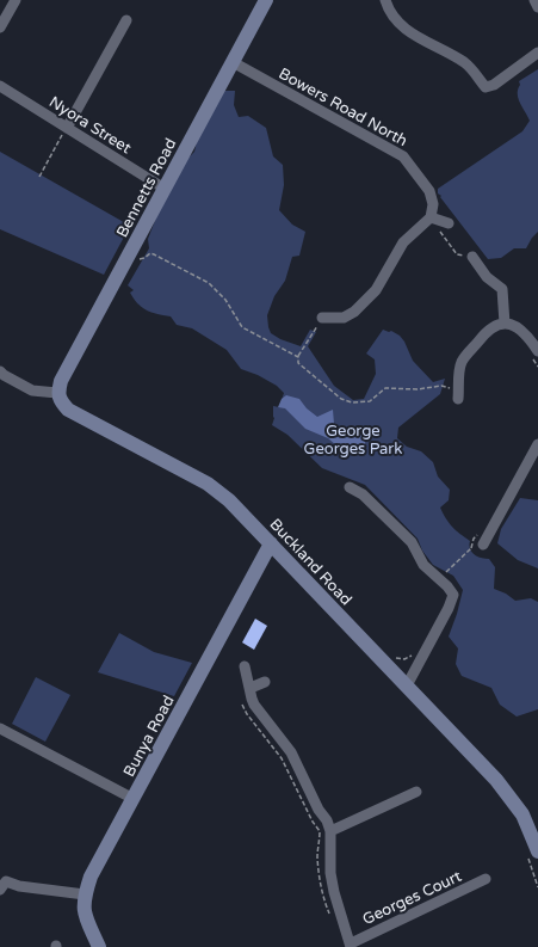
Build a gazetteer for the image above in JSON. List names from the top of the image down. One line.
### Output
{"streets":{"street":["Bowers Road North","Nyora Street","Bennetts Road","Buckland Road","Bunya Road","Georges Court"]},"crossings":[["Bowers Road North","Bennetts Road"],["Nyora Street","Bennetts Road"],["Bennetts Road","Buckland Road"],["Buckland Road","Bunya Road"]],"parks":["George Georges Park"]}
